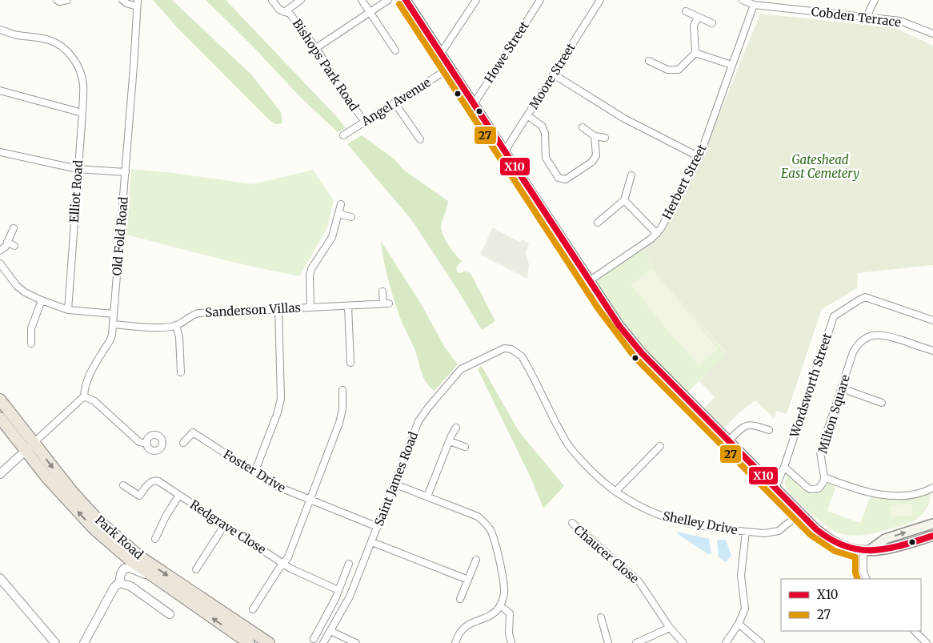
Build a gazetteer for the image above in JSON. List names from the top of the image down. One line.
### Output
{"streets":{"highway":["Park Road"],"street":["Cobden Terrace","Howe Street","Bishops Park Road","Moore Street","Angel Avenue","Herbert Street","Elliot Road","Old Fold Road","Sanderson Villas","Wordsworth Street","Milton Square","Foster Drive","Saint James Road","Shelley Drive","Redgrave Close","Chaucer Close"]},"crossings":[["Cobden Terrace","Herbert Street"],["Bishops Park Road","Angel Avenue"],["Old Fold Road","Sanderson Villas"],["Foster Drive","Saint James Road"],["Saint James Road","Shelley Drive"]],"parks":["Gateshead East Cemetery"],"lines":["transit line X10","transit line 27"],"legend":["X10","27"]}
